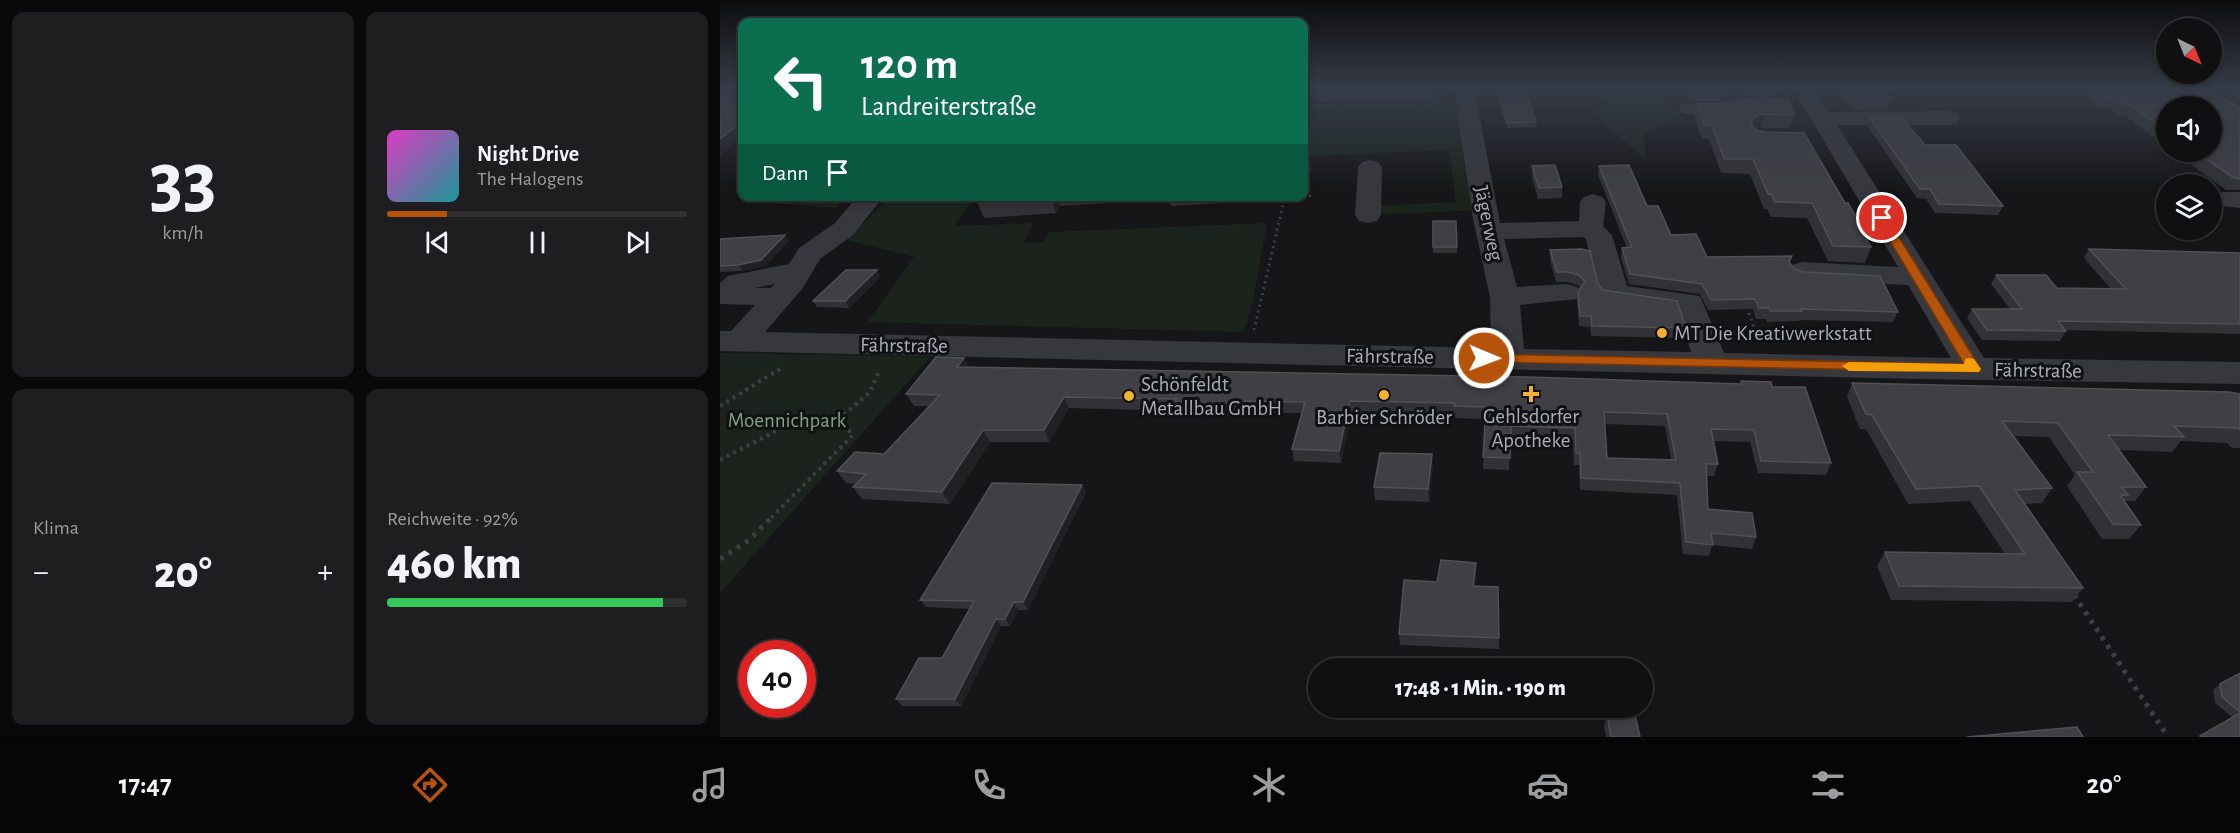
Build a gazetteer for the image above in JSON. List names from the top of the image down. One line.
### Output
{"streets":{"street":["Jägerweg","Fährstraße"]},"crossings":[["Jägerweg","Fährstraße"]],"parks":["Moennichpark"],"places":{"other":["MT Die Kreativwerkstatt","Barbier Schröder","Schönfeldt Metallbau GmbH"],"health":["Gehlsdorfer Apotheke"]},"north":"bottom right","page":{"tile":[["33","km/h"],"Klima",["Reichweite · 92%","460 km"]],"turn":["120 m","Landreiterstraße"],"song":["Night Drive","The Halogens"],"then":"Dann","heat":["−","20°","+"],"limit":"40","trip":"17:48 · 1 Min. · 190 m","tabs":["17:47","20°"]}}
